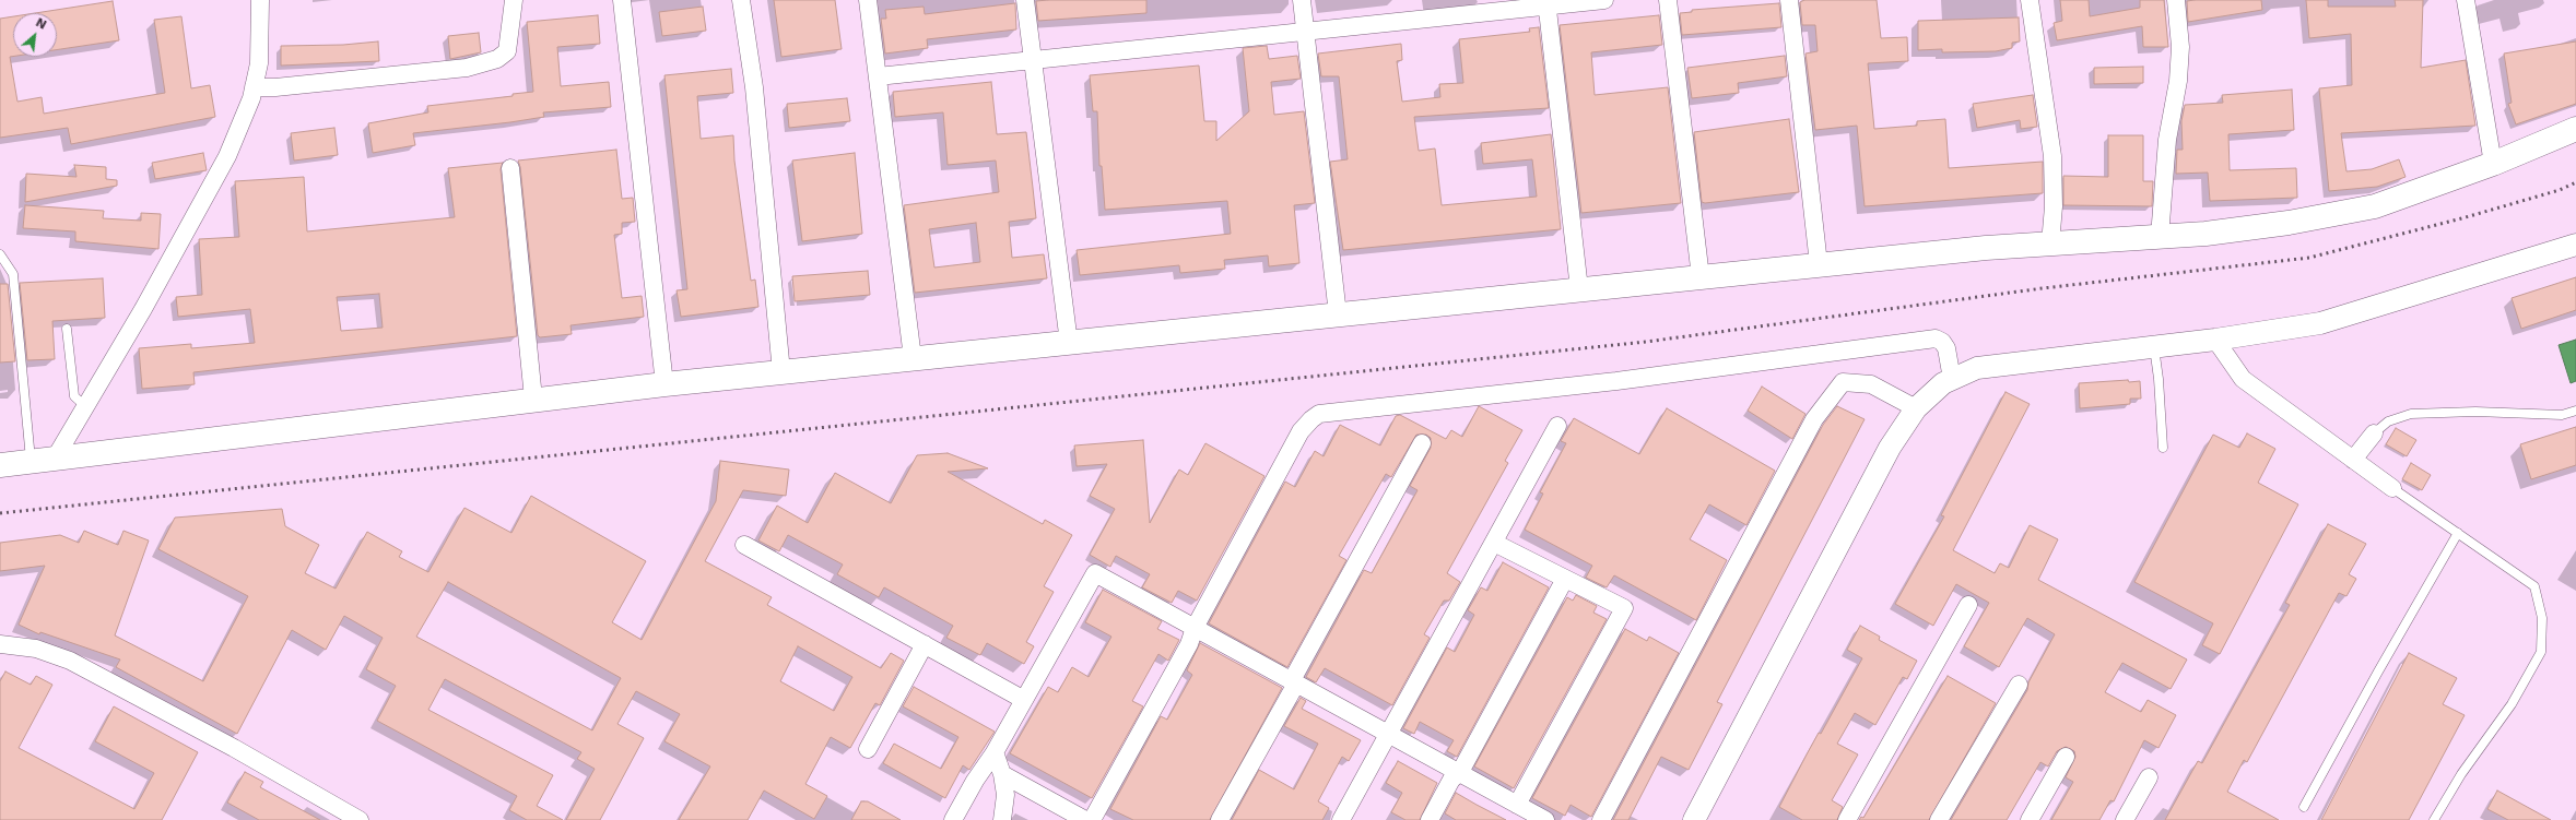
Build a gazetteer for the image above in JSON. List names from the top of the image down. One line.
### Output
{"north":"top right"}
